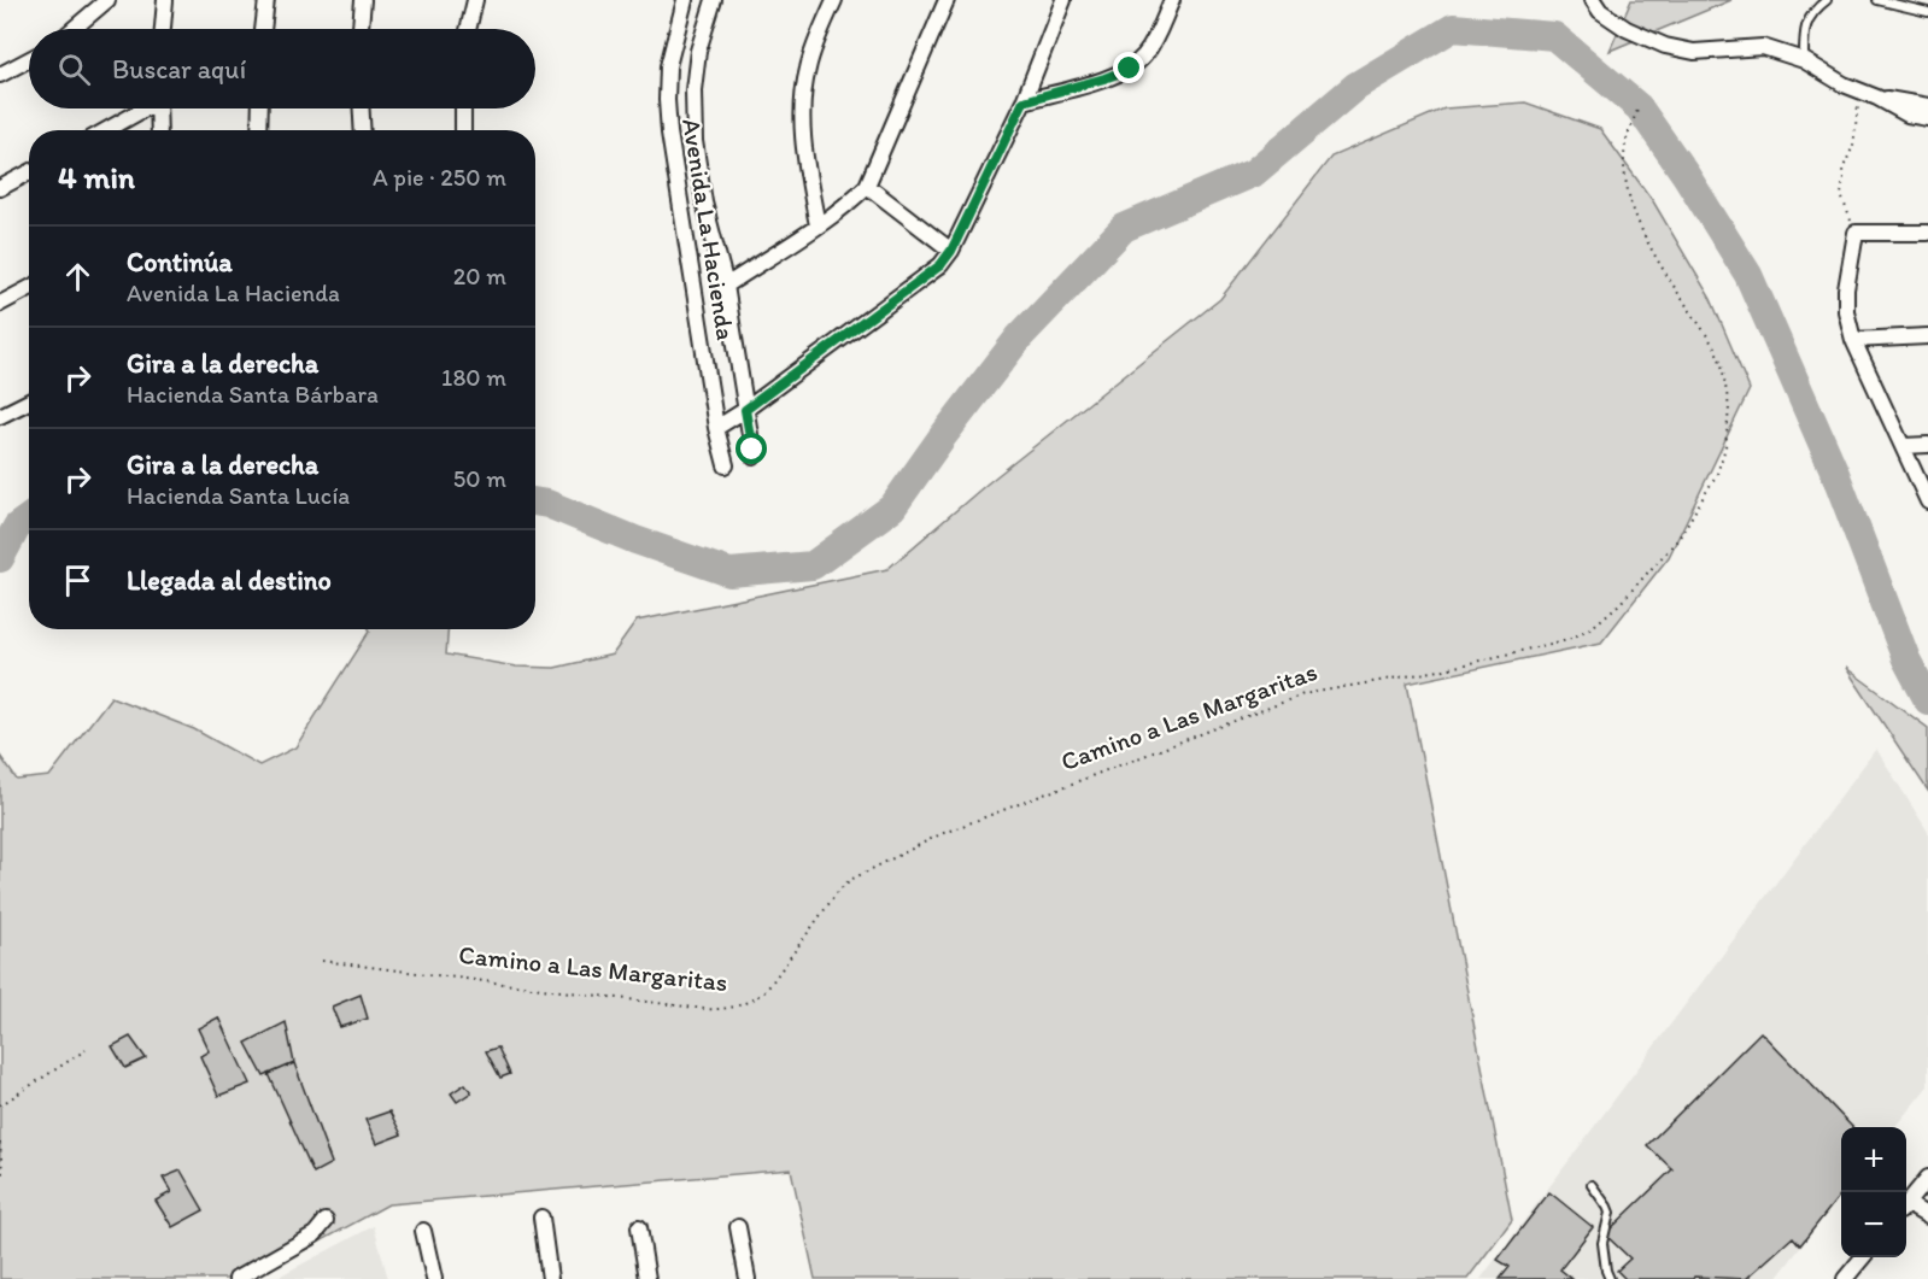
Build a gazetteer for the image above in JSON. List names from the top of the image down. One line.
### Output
{"streets":{"street":["Avenida La Hacienda"],"path":["Camino a Las Margaritas"]},"page":{"search":"Buscar aquí","heading":["4 min","A pie · 250 m"],"list":[["Continúa","Avenida La Hacienda","20 m"],["Gira a la derecha","Hacienda Santa Bárbara","180 m"],["Gira a la derecha","Hacienda Santa Lucía","50 m"],"Llegada al destino"],"map_buttons":["+","−"]}}
